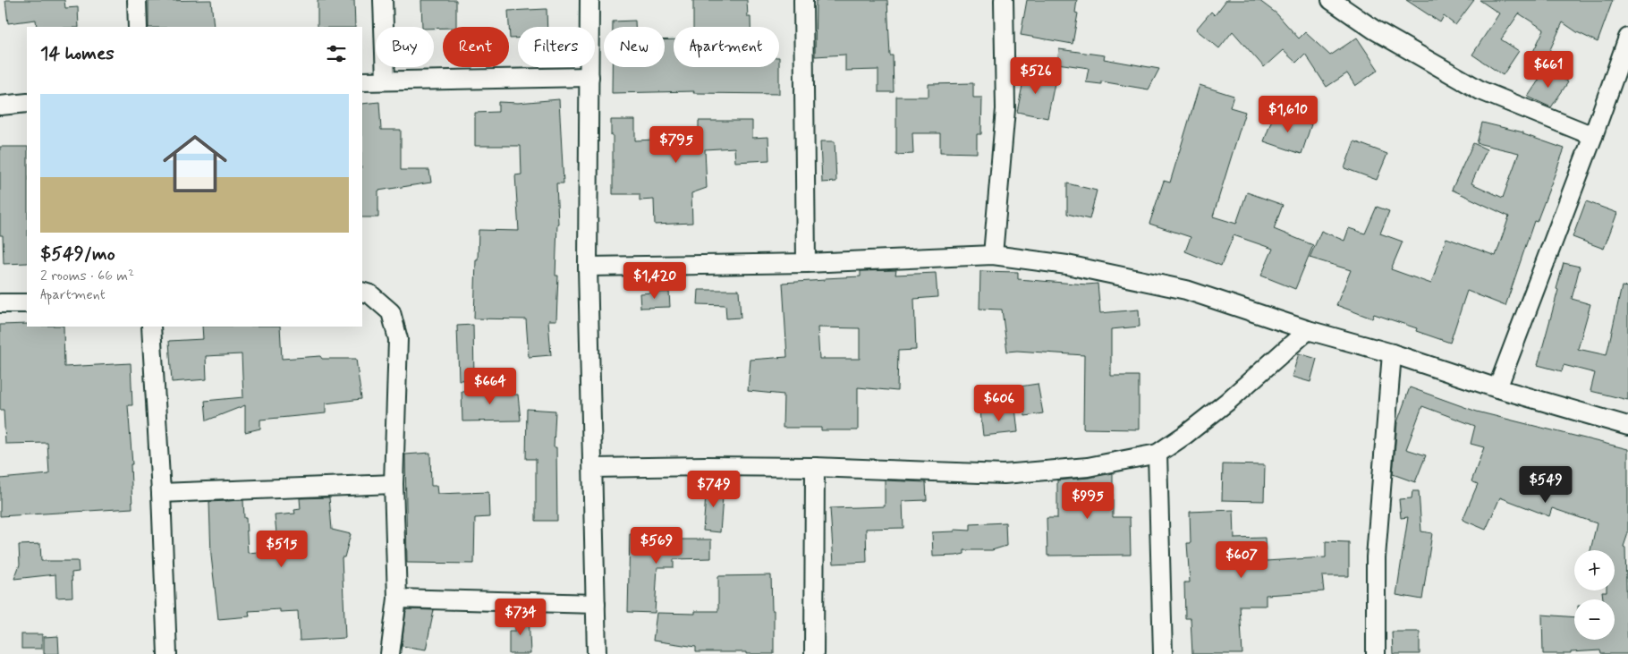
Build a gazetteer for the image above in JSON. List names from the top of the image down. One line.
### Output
{"page":{"chip":["Buy","Rent","Filters","New","Apartment"],"heading":"14 homes","price":["$661","$526","$1,610","$795","$1,420","$664","$606","$549","$749","$995","$569","$515","$607","$734"],"list":[{"name":"$549/mo","note":"2 rooms · 66 m² · Apartment"}],"map_buttons":["+","−"]}}
